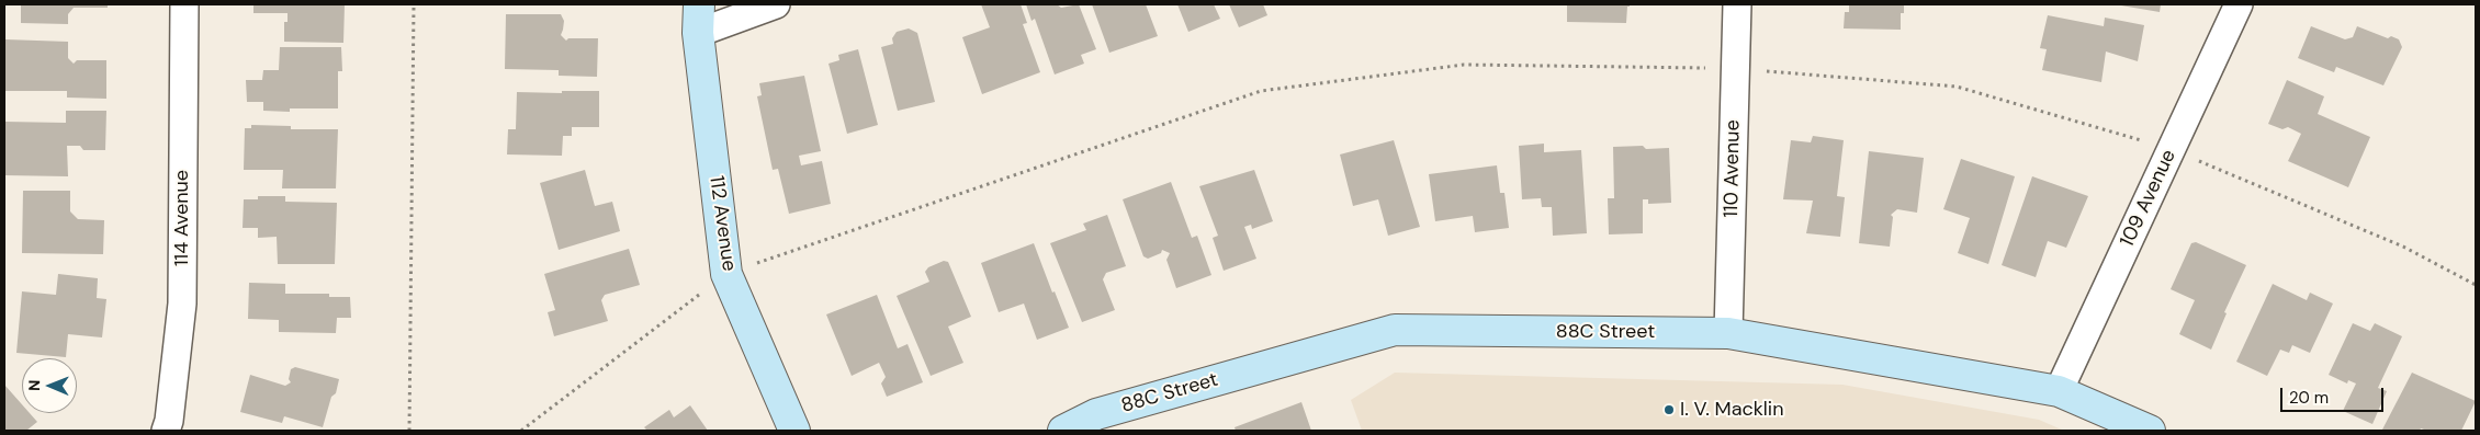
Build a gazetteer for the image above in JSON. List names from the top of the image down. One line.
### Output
{"streets":{"street":["110 Avenue","109 Avenue","114 Avenue","112 Avenue","88C Street"]},"crossings":[["110 Avenue","88C Street"],["109 Avenue","88C Street"]],"places":["I. V. Macklin"],"scale_bar":"20 m","north":"left"}
